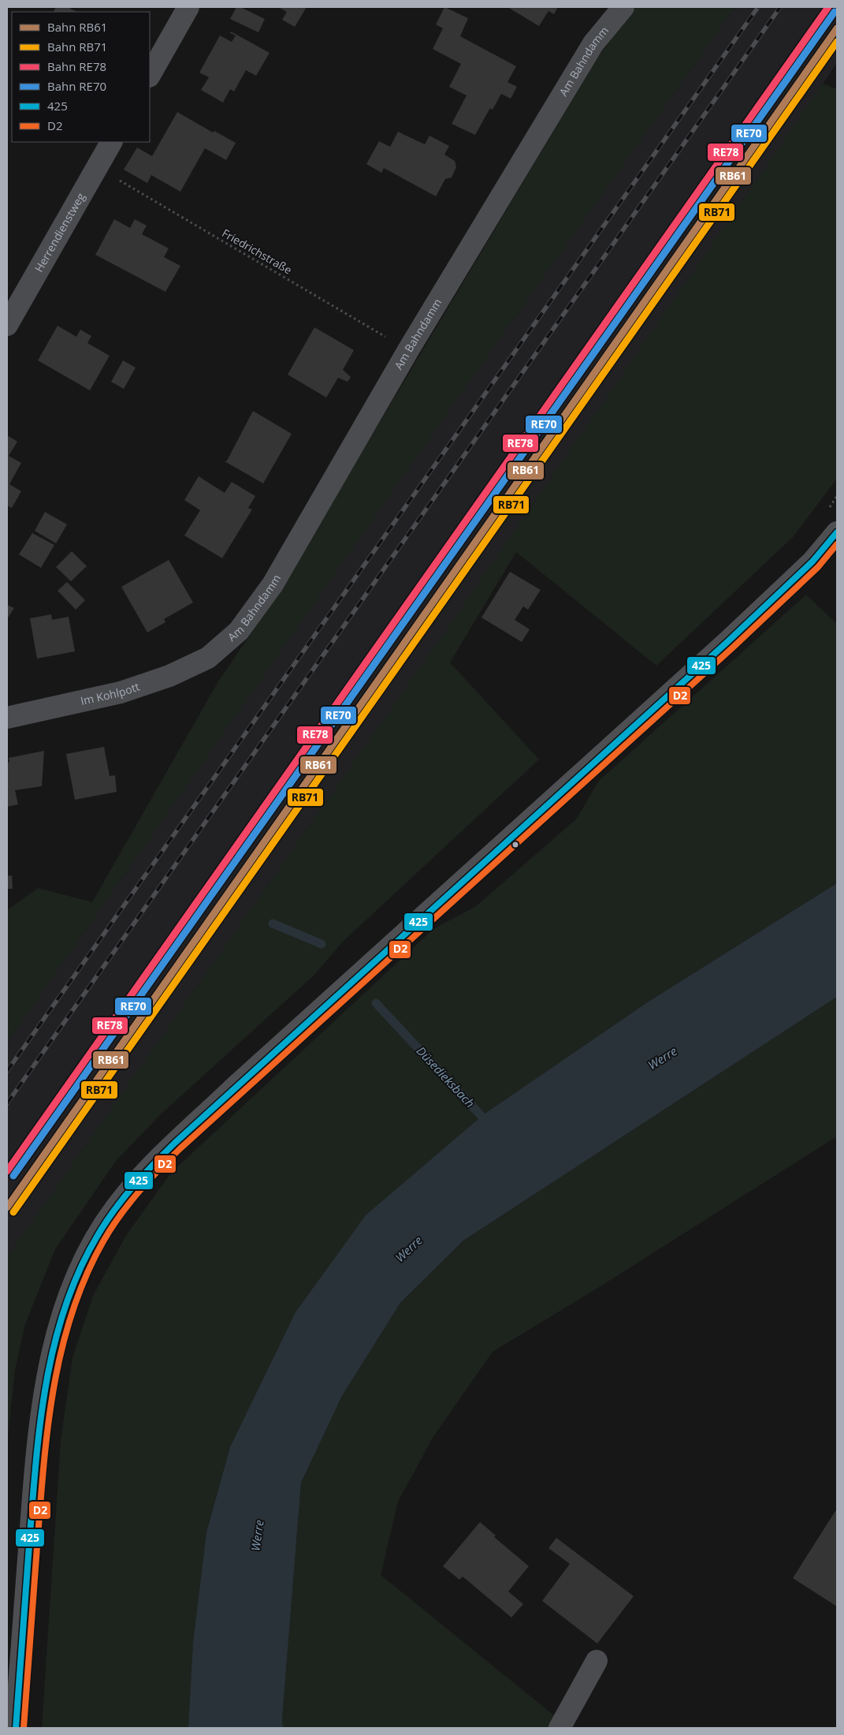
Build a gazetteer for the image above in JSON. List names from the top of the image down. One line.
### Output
{"streets":{"street":["Am Bahndamm","Herrendienstweg","Im Kohlpott"],"path":["Friedrichstraße"]},"crossings":[["Am Bahndamm","Friedrichstraße"],["Am Bahndamm","Im Kohlpott"],["Herrendienstweg","Friedrichstraße"]],"water":["Werre","Düsedieksbach"],"lines":["rail line RE78","rail line RE70","rail line RB61","rail line RB71","transit line 425","transit line D2"],"legend":["Bahn RB61","Bahn RB71","Bahn RE78","Bahn RE70","425","D2"]}
